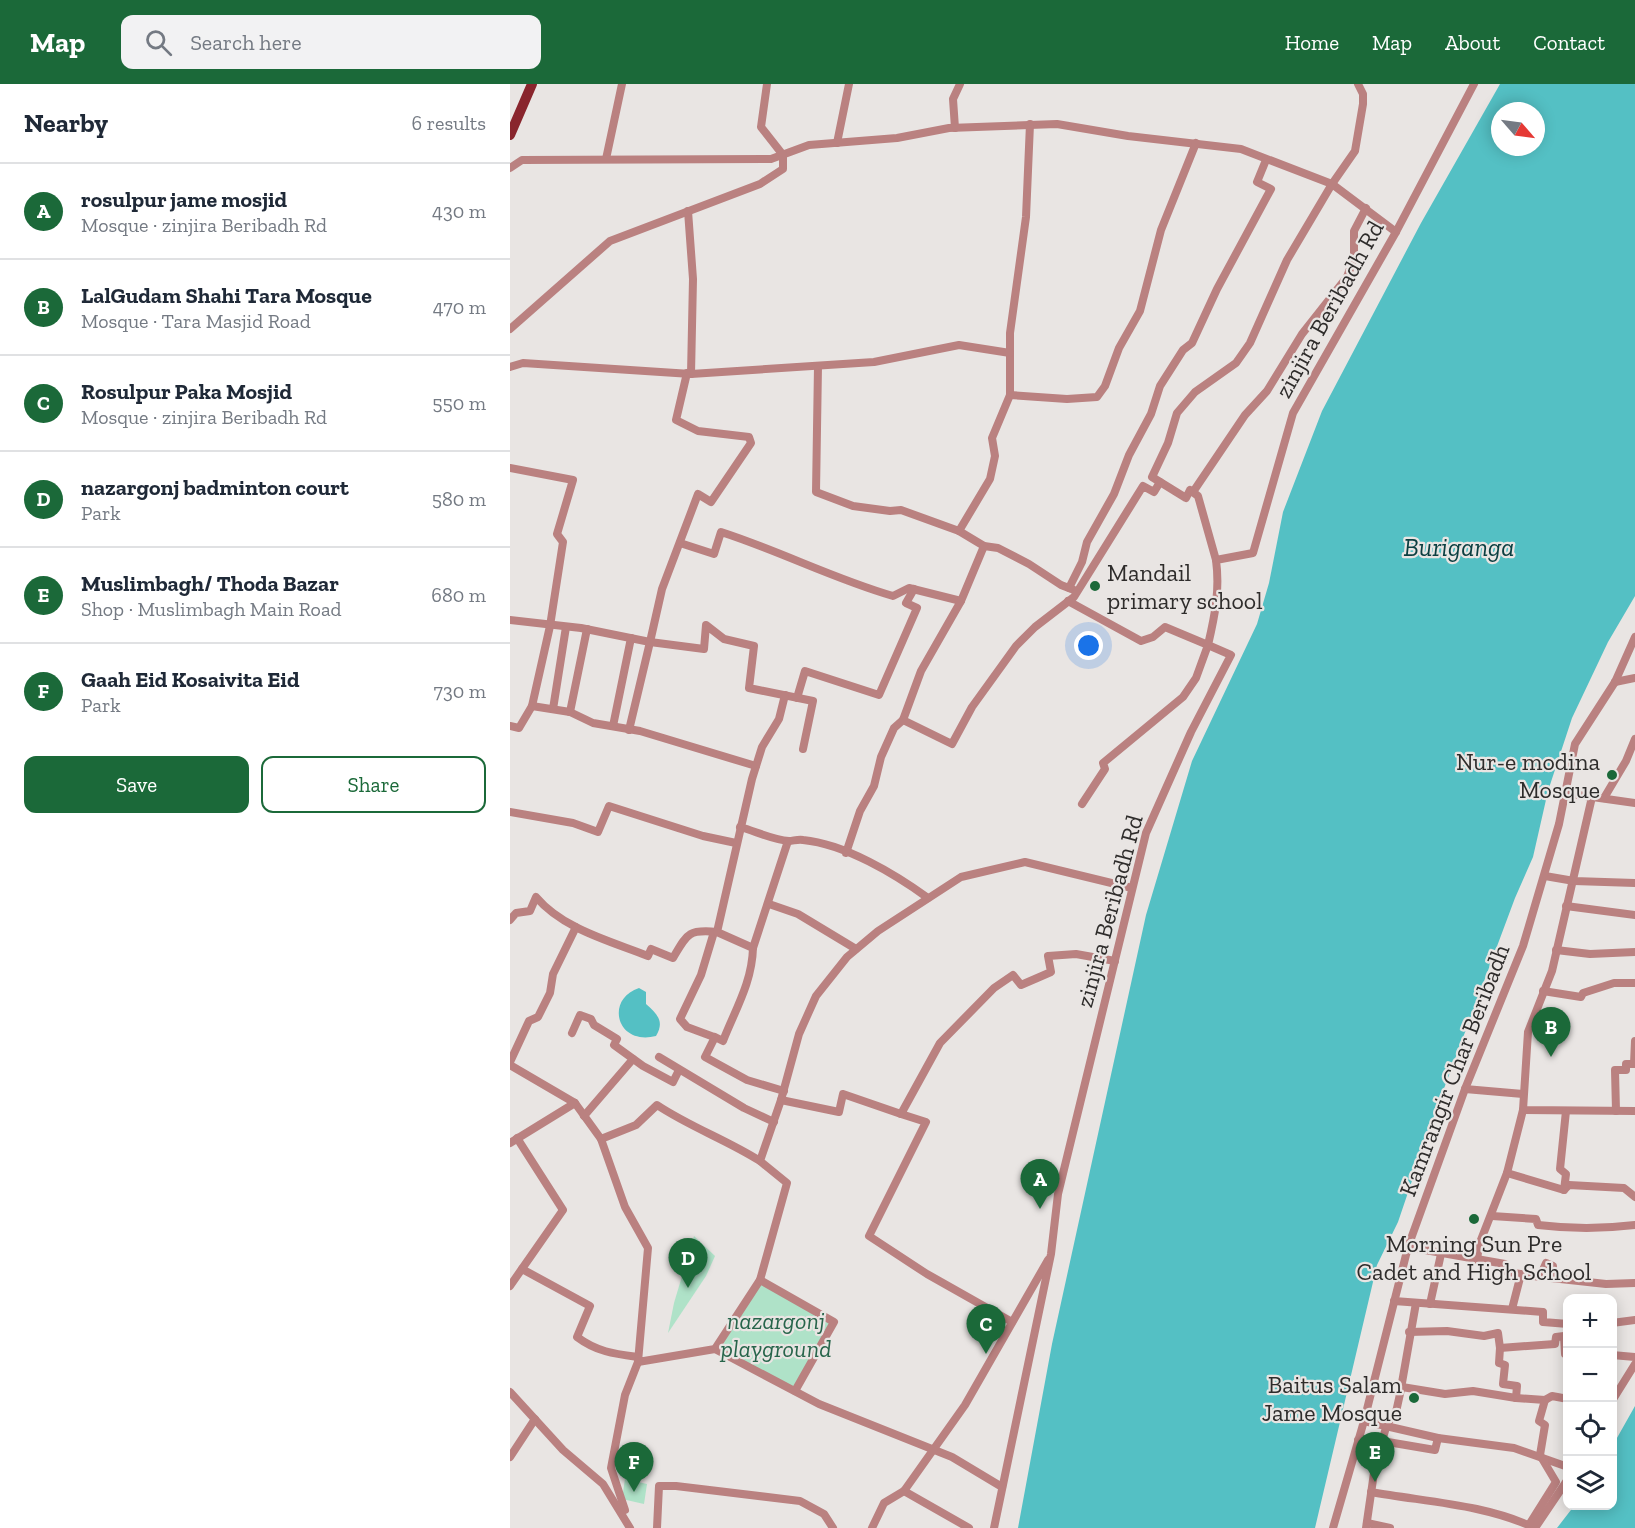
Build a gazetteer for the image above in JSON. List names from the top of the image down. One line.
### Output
{"streets":{"street":["zinjira Beribadh Rd","Kamrangir Char Beribadh"]},"water":["Buriganga"],"parks":["nazargonj playground"],"places":["Mandail primary school","Nur-e modina Mosque","Morning Sun Pre Cadet and High School","Baitus Salam Jame Mosque"],"north":"bottom right","page":{"header":"Map","search":"Search here","nav":["Home","Map","About","Contact"],"heading":["Nearby","6 results"],"list":[{"mark":"A","name":"rosulpur jame mosjid","note":"Mosque · zinjira Beribadh Rd","value":"430 m"},{"mark":"B","name":"LalGudam Shahi Tara Mosque","note":"Mosque · Tara Masjid Road","value":"470 m"},{"mark":"C","name":"Rosulpur Paka Mosjid","note":"Mosque · zinjira Beribadh Rd","value":"550 m"},{"mark":"D","name":"nazargonj badminton court","note":"Park","value":"580 m"},{"mark":"E","name":"Muslimbagh/ Thoda Bazar","note":"Shop · Muslimbagh Main Road","value":"680 m"},{"mark":"F","name":"Gaah Eid Kosaivita Eid","note":"Park","value":"730 m"}],"buttons":["Save","Share"],"pins":["B","A","D","C","E","F"],"map_buttons":["+","−"]}}
